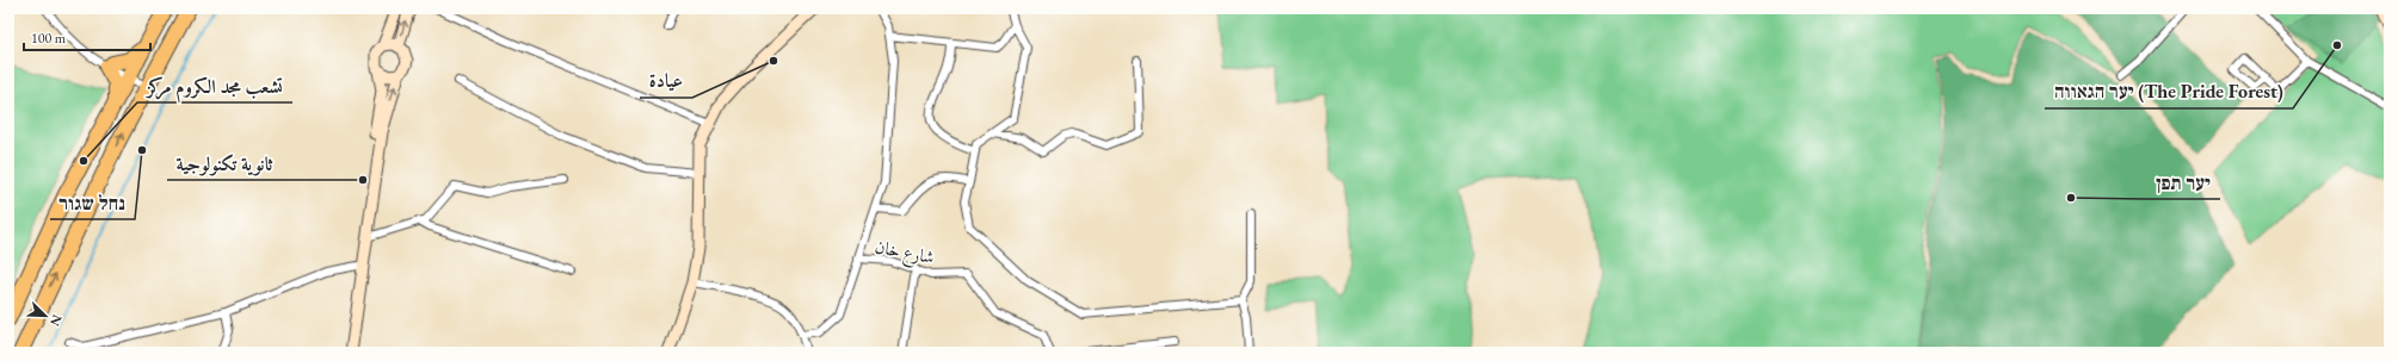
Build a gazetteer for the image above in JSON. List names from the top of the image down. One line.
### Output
{"streets":{"street":["شارع خان"]},"places":["יער הגאווה (The Pride Forest)","عيادة","נחל שגור","تشعب مجد الكروم مركز","ثانوية تكنولوجية","יער תפן"],"scale_bar":"100 m","north":"bottom right"}
